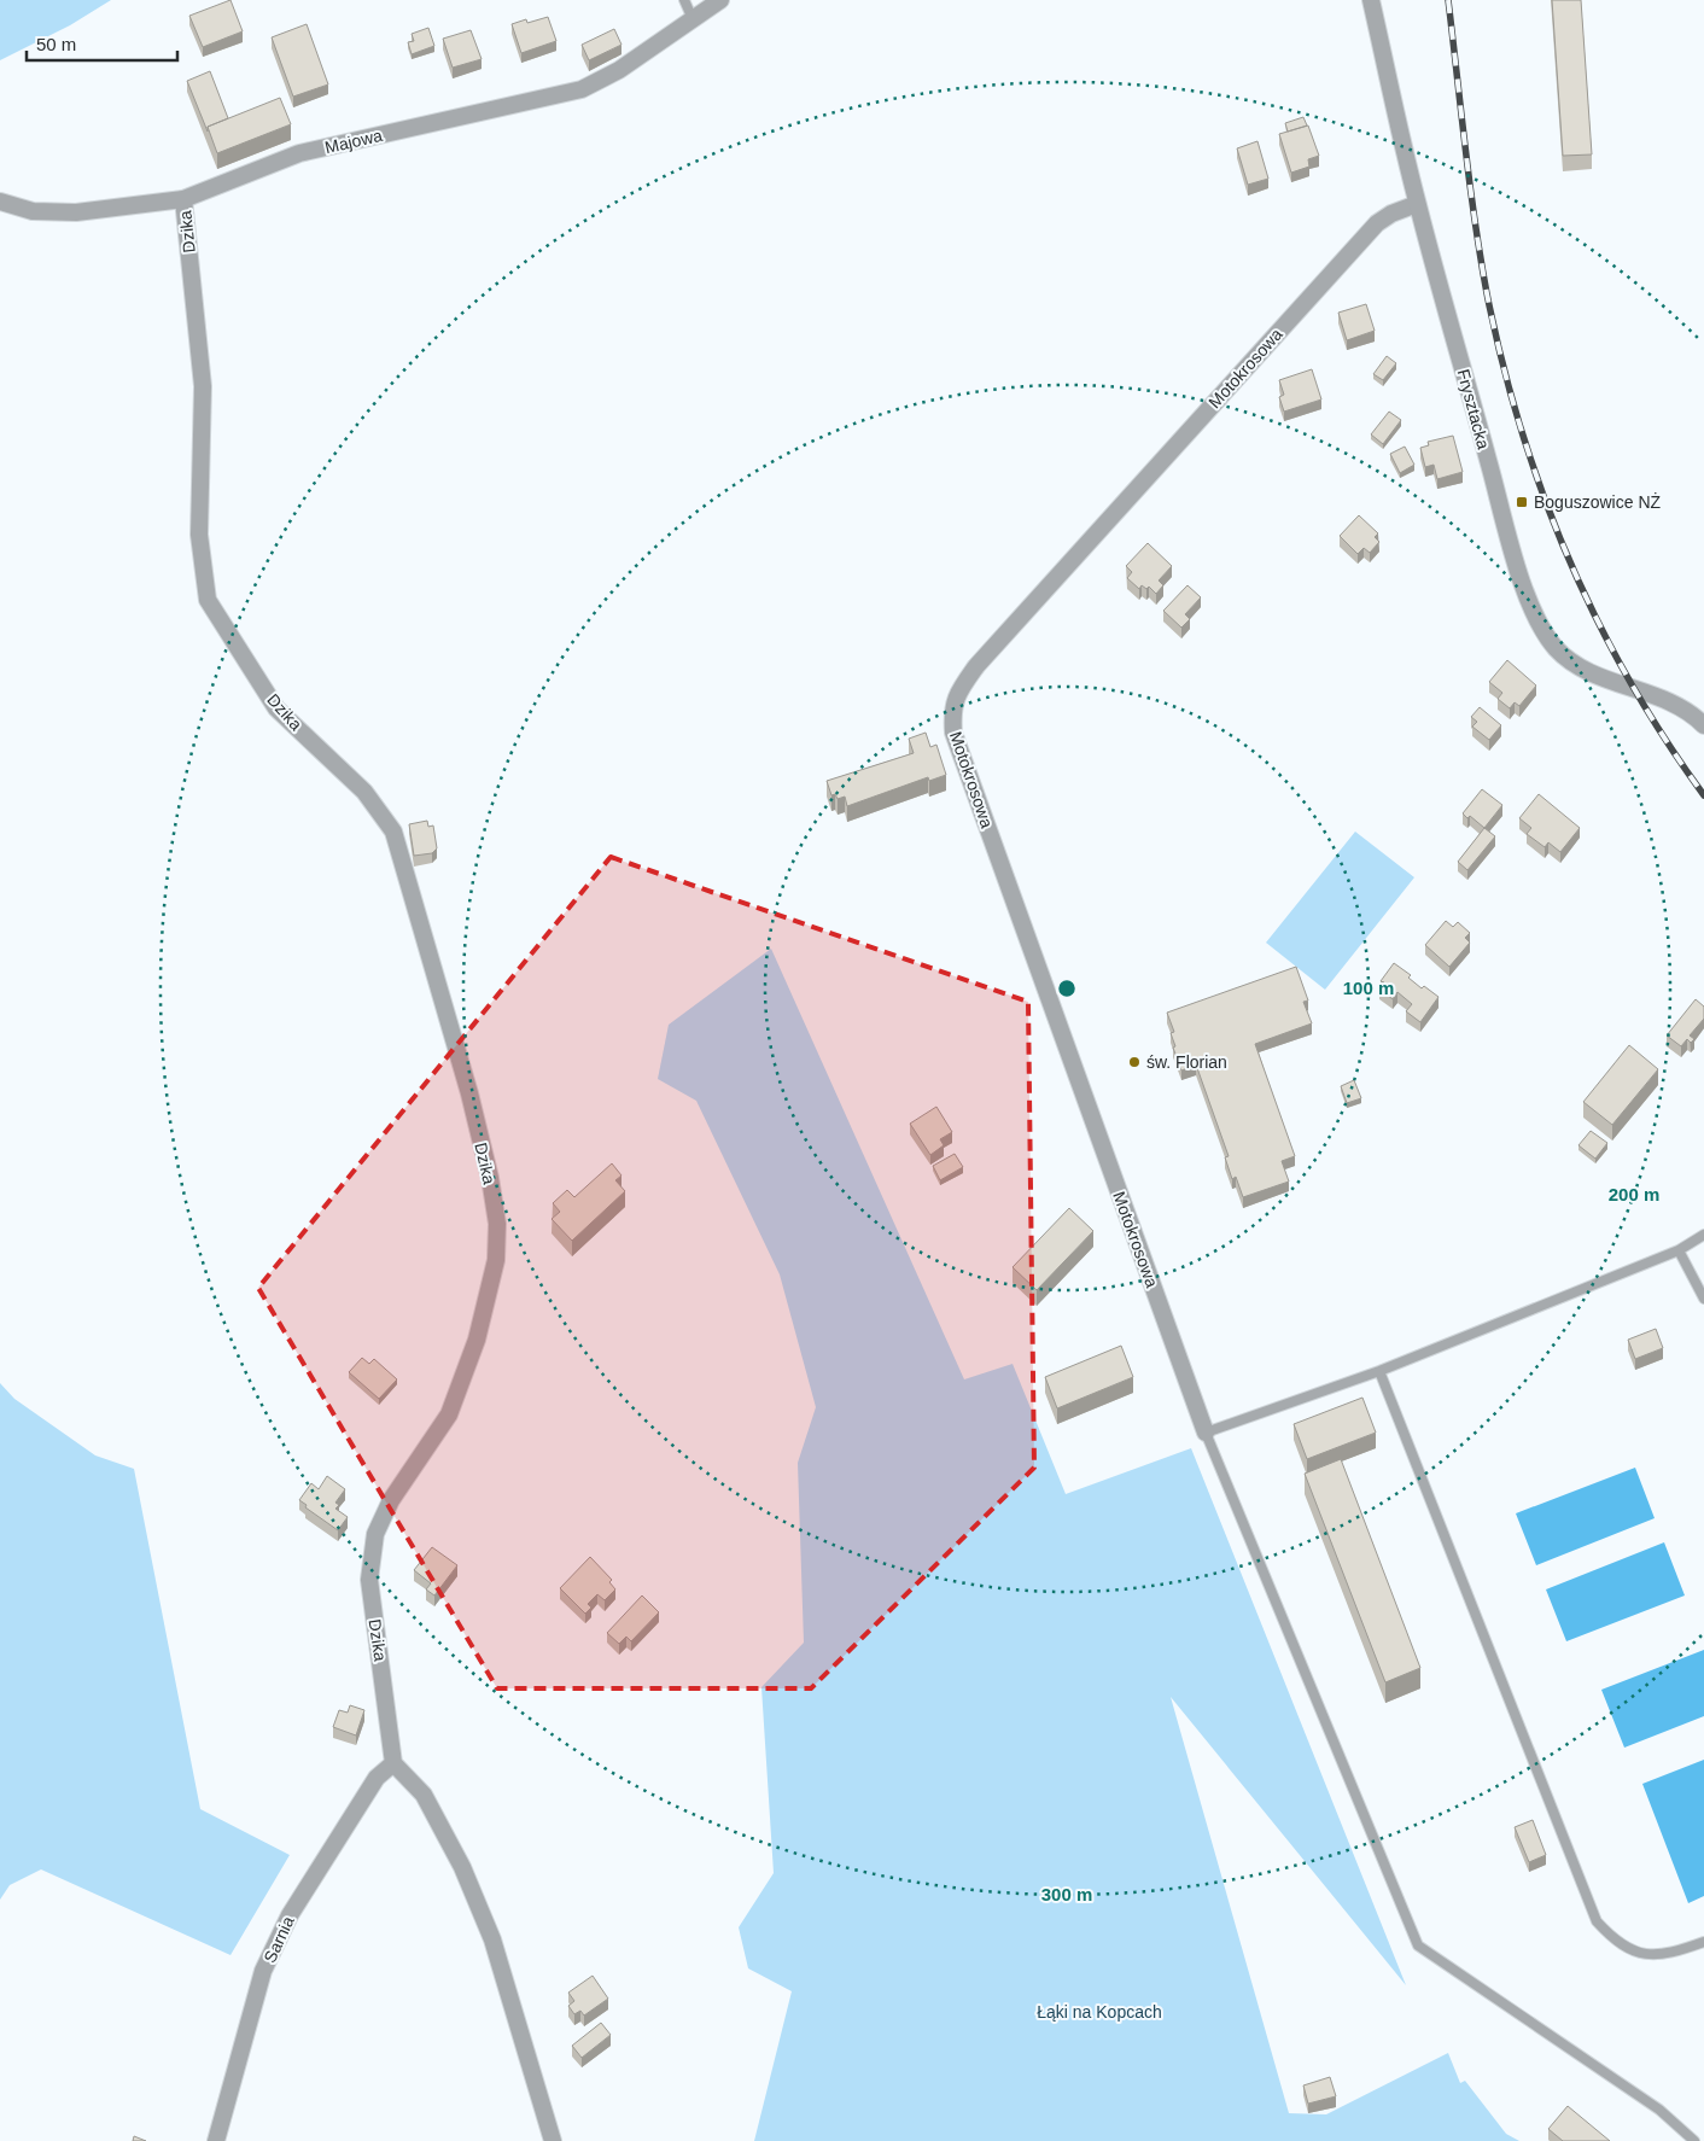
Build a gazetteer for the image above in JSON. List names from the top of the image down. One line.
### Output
{"streets":{"street":["Majowa","Dzika","Motokrosowa","Frysztacka","Sarnia"]},"crossings":[["Majowa","Dzika"],["Dzika","Sarnia"],["Motokrosowa","Frysztacka"]],"parks":["Łąki na Kopcach"],"places":{"transit":["Boguszowice NŻ"],"other":["św. Florian"]},"scale_bar":"50 m","rings":["100 m","200 m","300 m"]}
